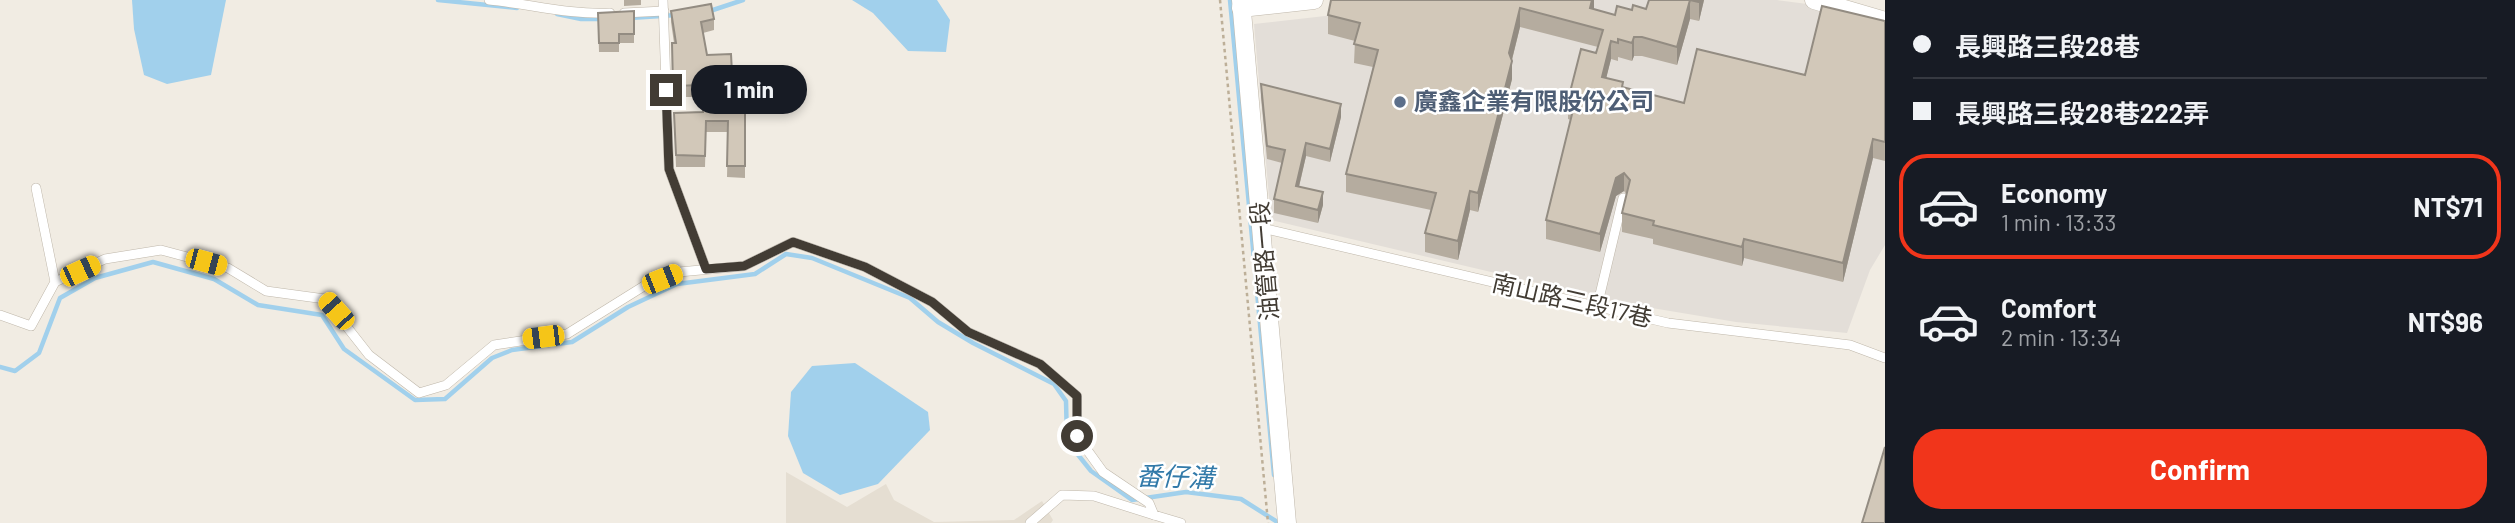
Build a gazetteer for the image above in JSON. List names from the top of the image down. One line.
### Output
{"streets":{"street":["油管路一段"],"lane":["南山路三段17巷"]},"crossings":[["油管路一段","南山路三段17巷"]],"water":["番仔溝"],"places":["廣鑫企業有限股份公司"],"page":{"banner":["長興路三段28巷","長興路三段28巷222弄"],"bubble":"1 min","list":[{"name":"Economy","note":"1 min · 13:33","value":"NT$71"},{"name":"Comfort","note":"2 min · 13:34","value":"NT$96"}],"buttons":"Confirm"}}
